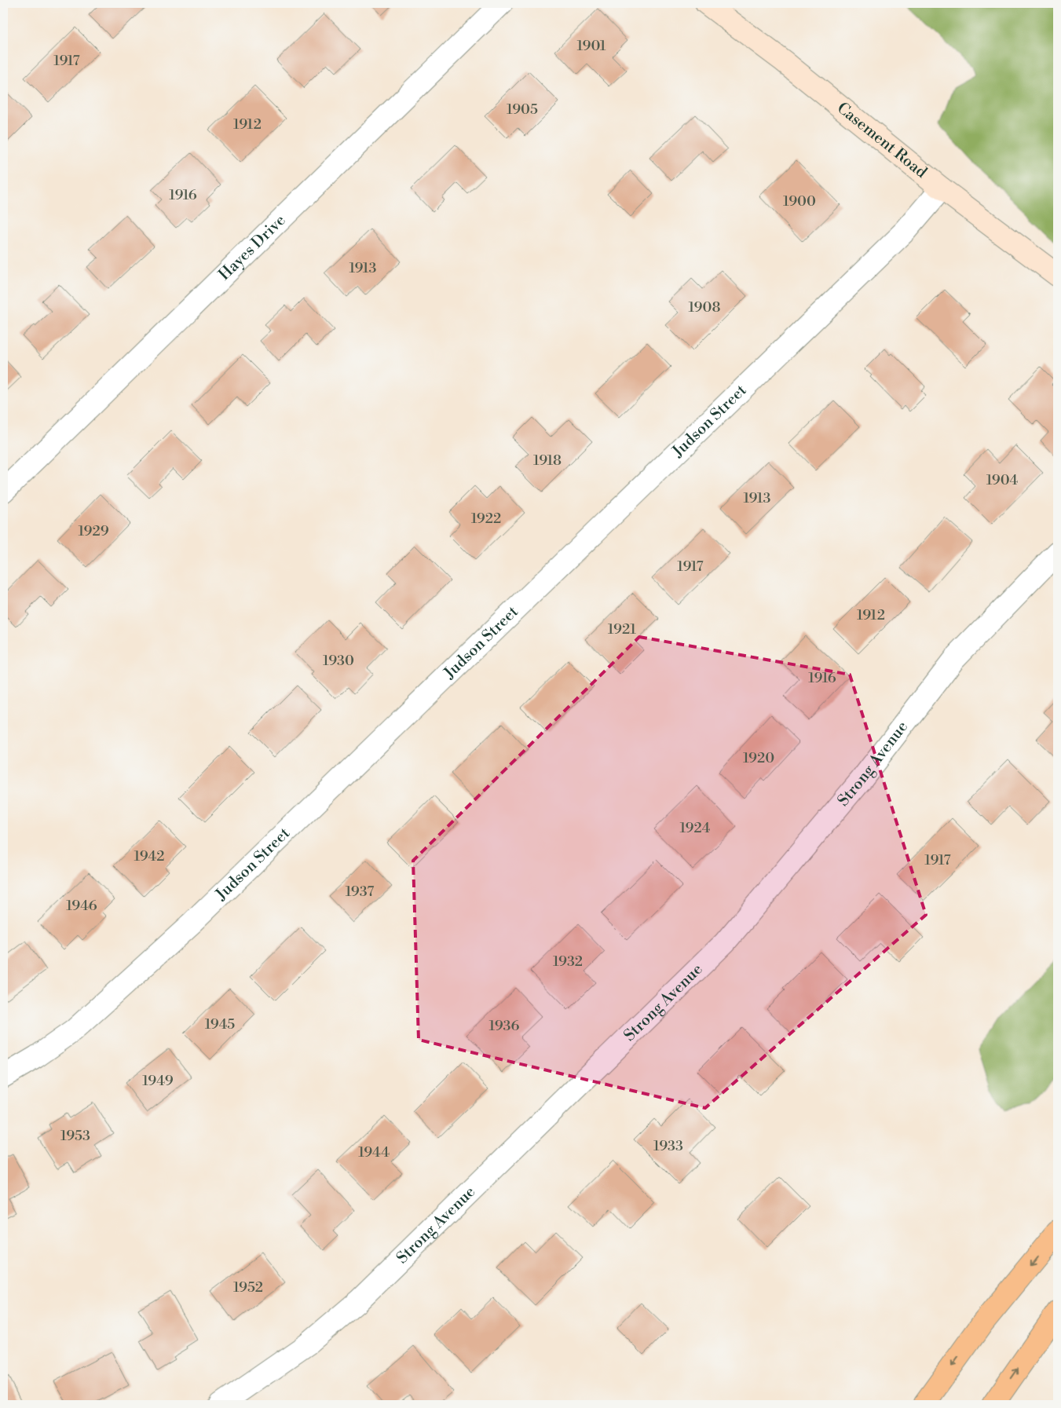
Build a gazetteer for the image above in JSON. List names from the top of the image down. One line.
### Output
{"streets":{"street":["Casement Road","Hayes Drive","Judson Street","Strong Avenue"]},"crossings":[["Casement Road","Judson Street"]],"house_numbers":["1901","1917","1905","1912","1916","1900","1913","1908","1918","1904","1913","1922","1929","1917","1912","1921","1930","1916","1920","1924","1942","1917","1937","1946","1932","1945","1936","1949","1953","1933","1944","1952"]}
